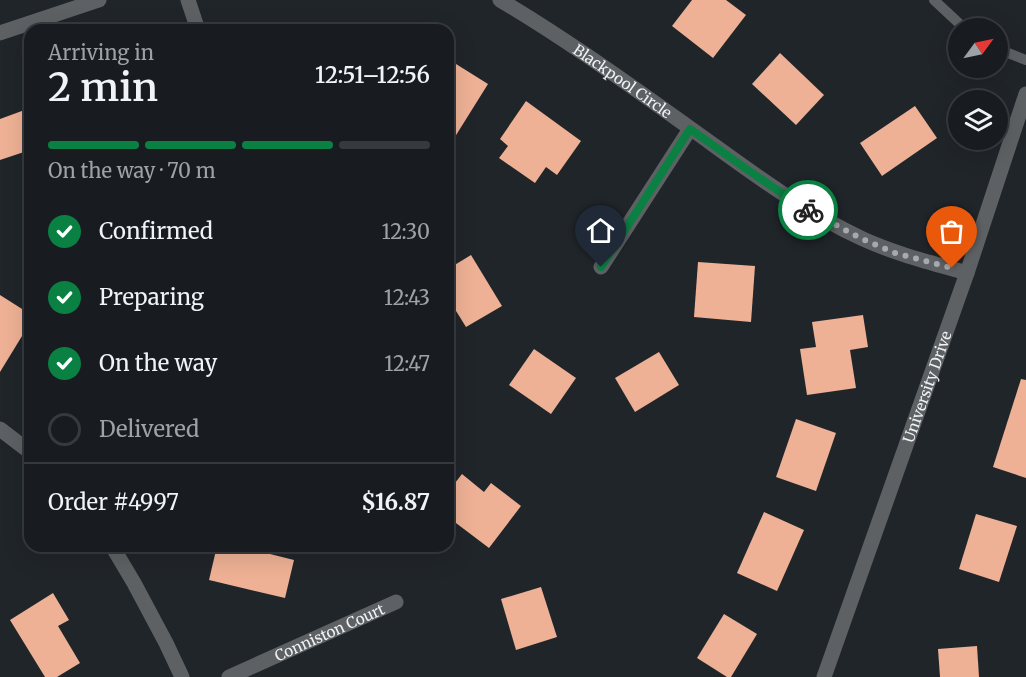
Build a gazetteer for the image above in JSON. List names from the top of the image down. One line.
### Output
{"streets":{"street":["Blackpool Circle","University Drive","Conniston Court"]},"crossings":[["Blackpool Circle","University Drive"]],"north":"top right","page":{"heading":["2 min","Arriving in","12:51–12:56"],"panel":["Order #4997","$16.87"],"bar":"On the way · 70 m","list":[["Confirmed","12:30"],["Preparing","12:43"],["On the way","12:47"],"Delivered"]}}
